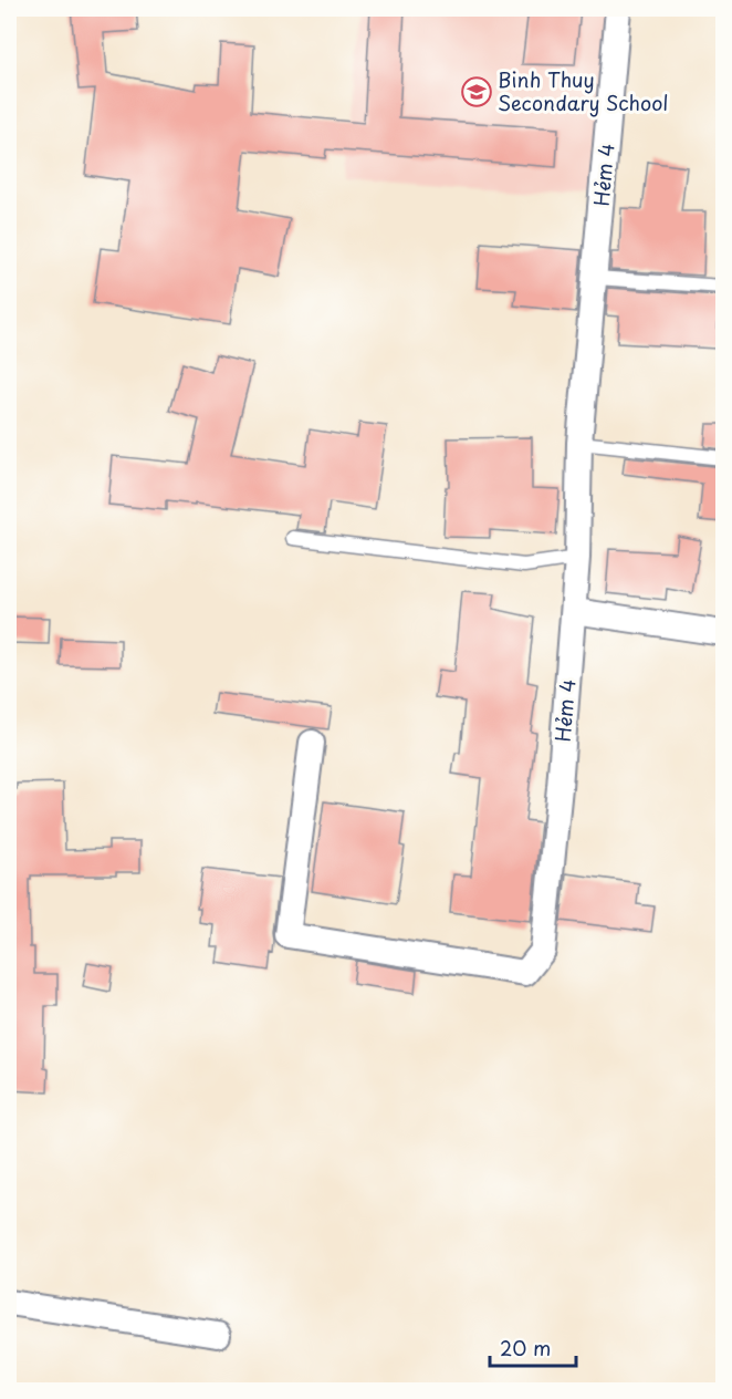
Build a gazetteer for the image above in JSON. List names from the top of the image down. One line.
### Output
{"streets":{"street":["Hẻm 4"]},"places":{"school or university":["Binh Thuy Secondary School"]},"scale_bar":"20 m"}
